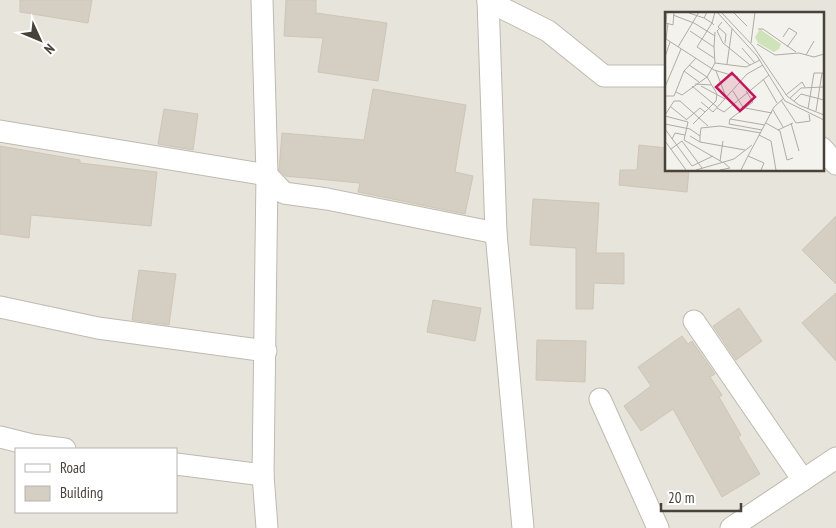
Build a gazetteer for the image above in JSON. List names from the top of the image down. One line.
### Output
{"legend":["Road","Building"],"scale_bar":"20 m","north":"bottom right"}
